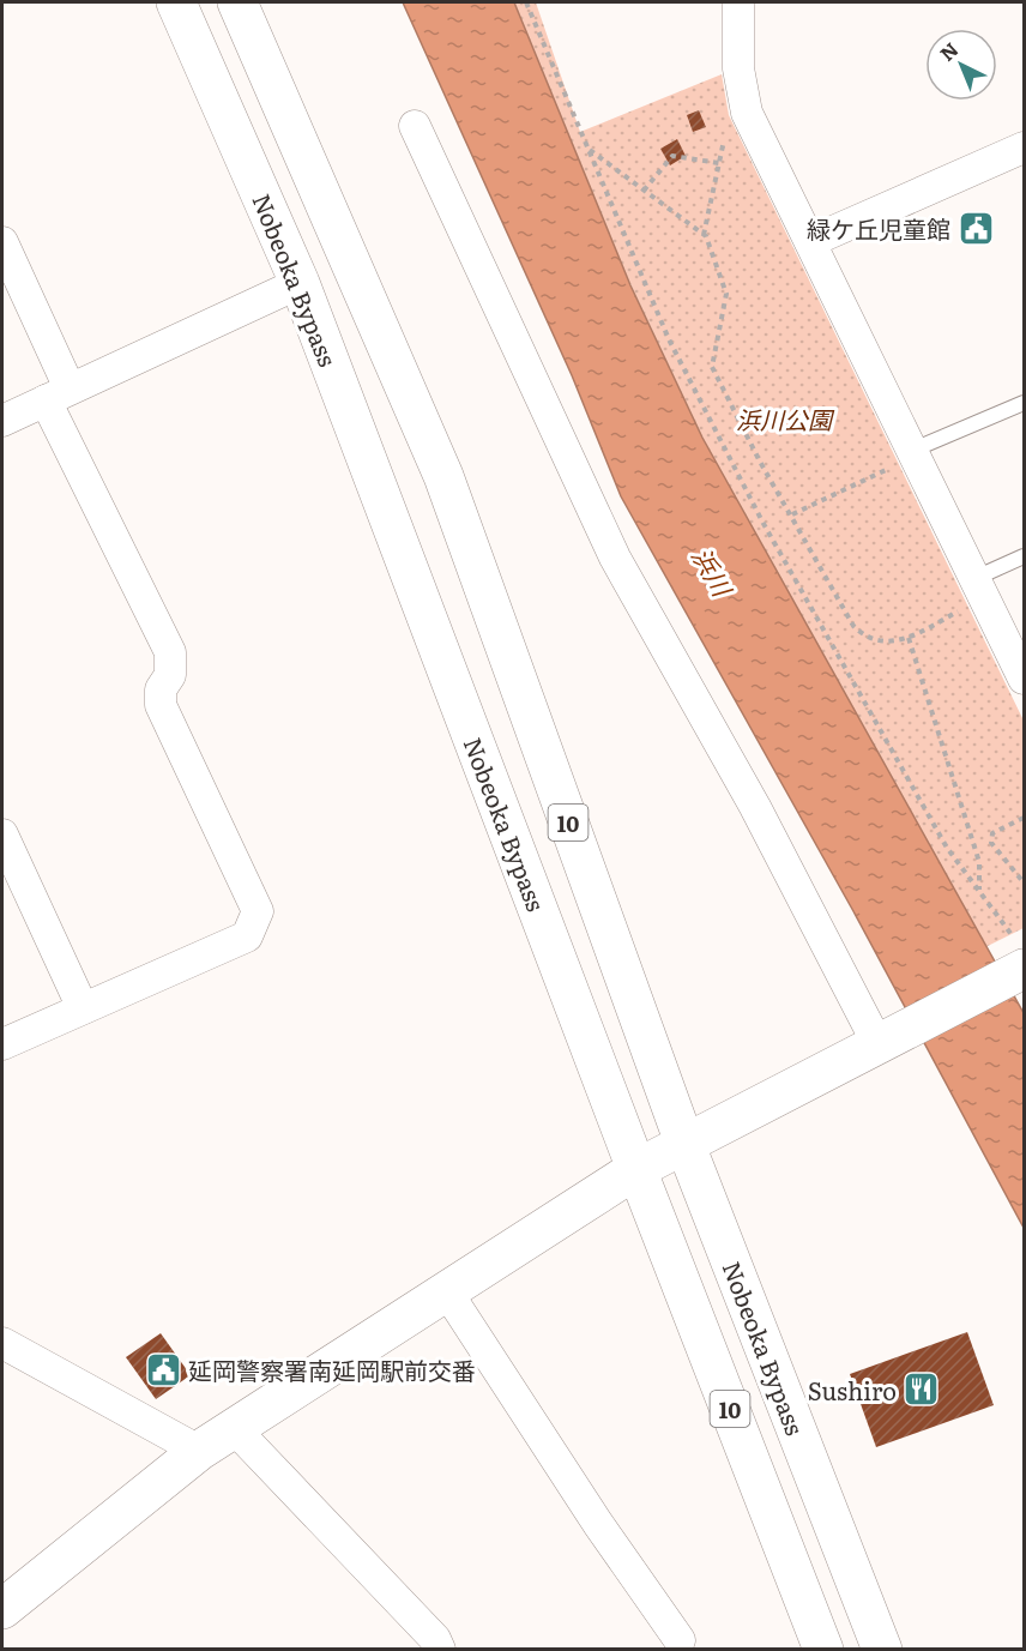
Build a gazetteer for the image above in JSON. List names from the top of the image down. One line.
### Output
{"streets":{"main road":["Nobeoka Bypass","10"]},"water":["浜川"],"parks":["浜川公園"],"places":{"public building":["緑ケ丘児童館","延岡警察署南延岡駅前交番"],"restaurant":["Sushiro"]},"north":"top left"}
